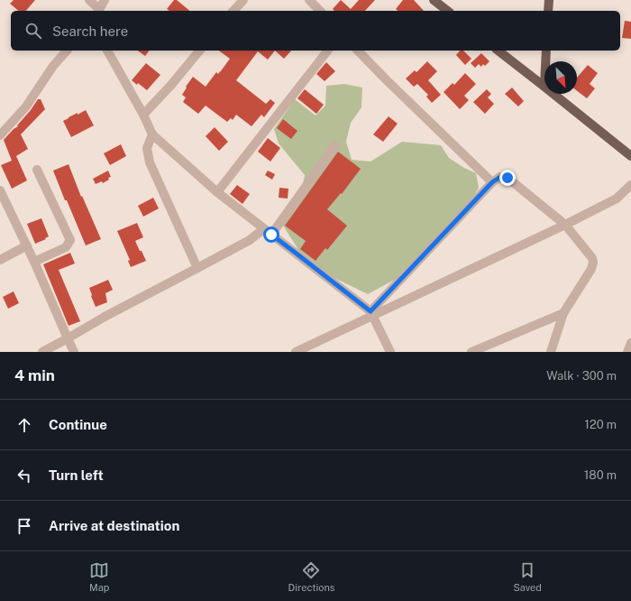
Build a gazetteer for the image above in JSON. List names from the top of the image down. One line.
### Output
{"north":"bottom right","page":{"search":"Search here","heading":["4 min","Walk · 300 m"],"list":[["Continue","120 m"],["Turn left","180 m"],"Arrive at destination"],"nav":["Map","Directions","Saved"]}}
